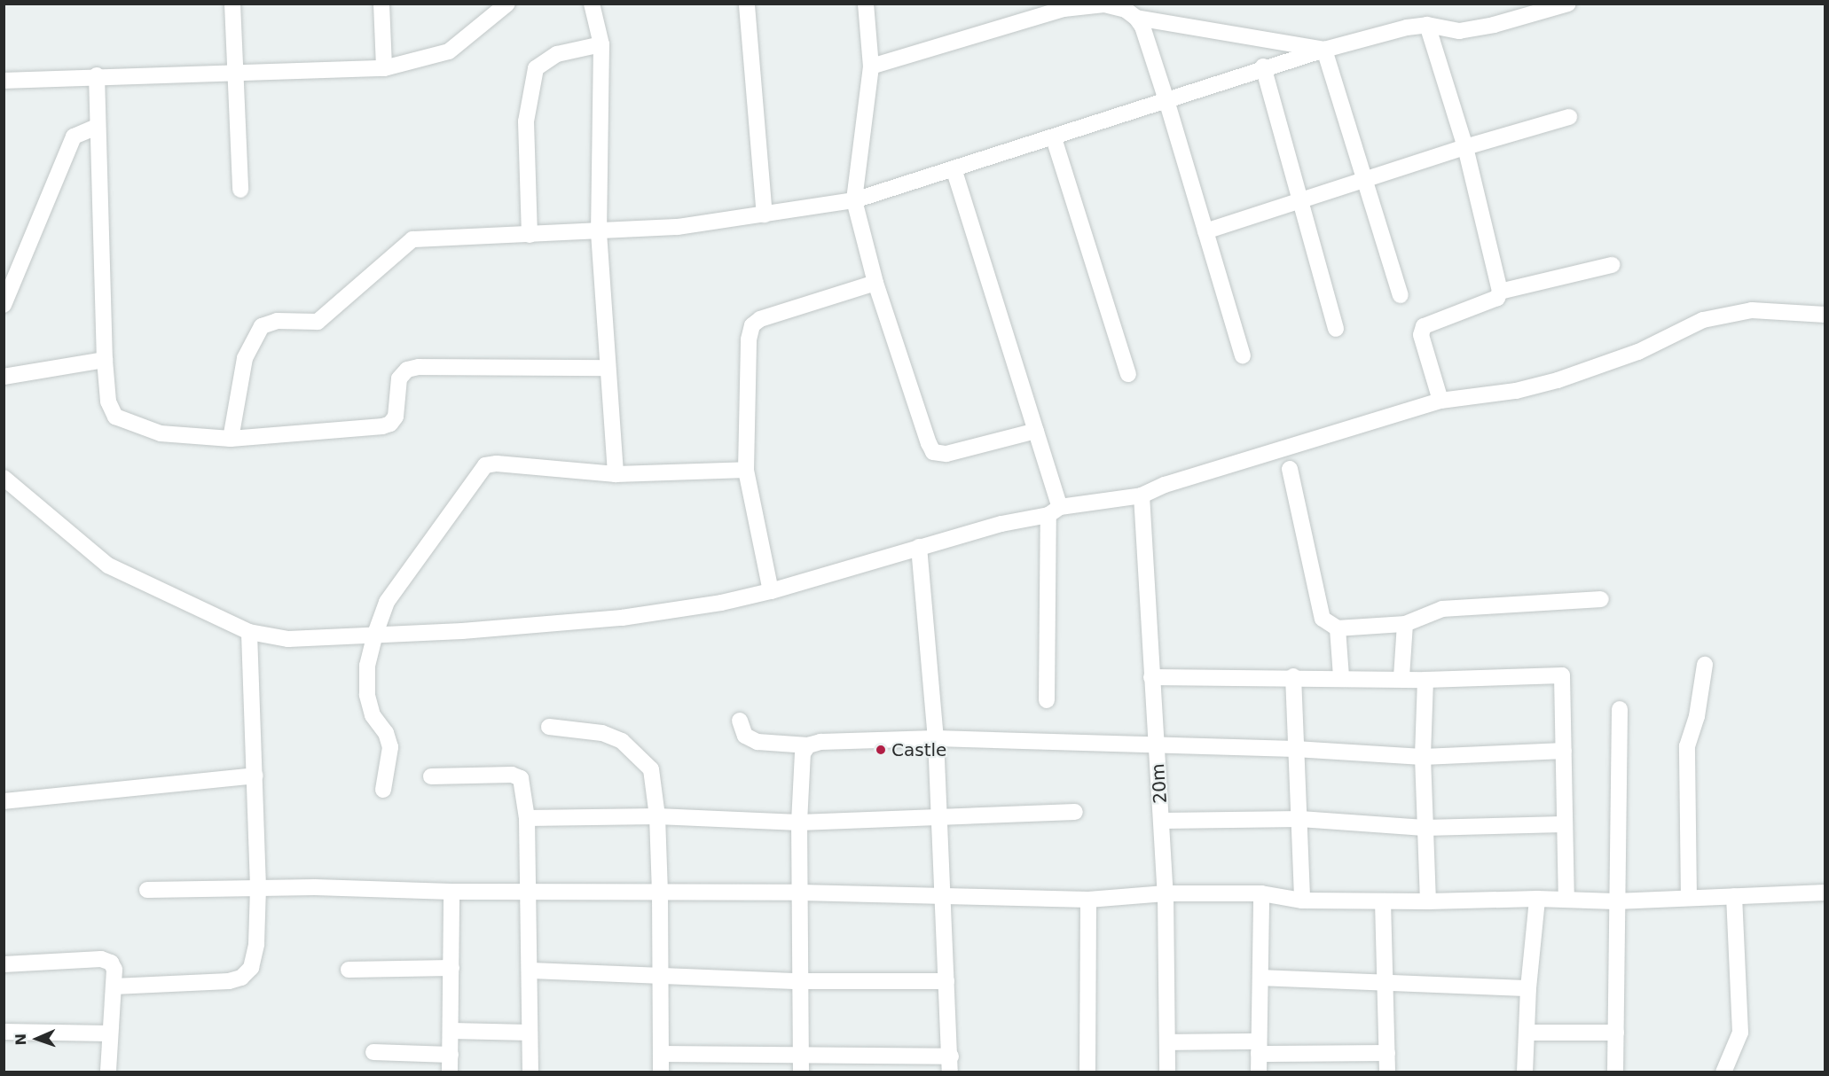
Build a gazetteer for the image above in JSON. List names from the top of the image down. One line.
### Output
{"streets":{"street":["20m"]},"places":["Castle"],"north":"left"}
